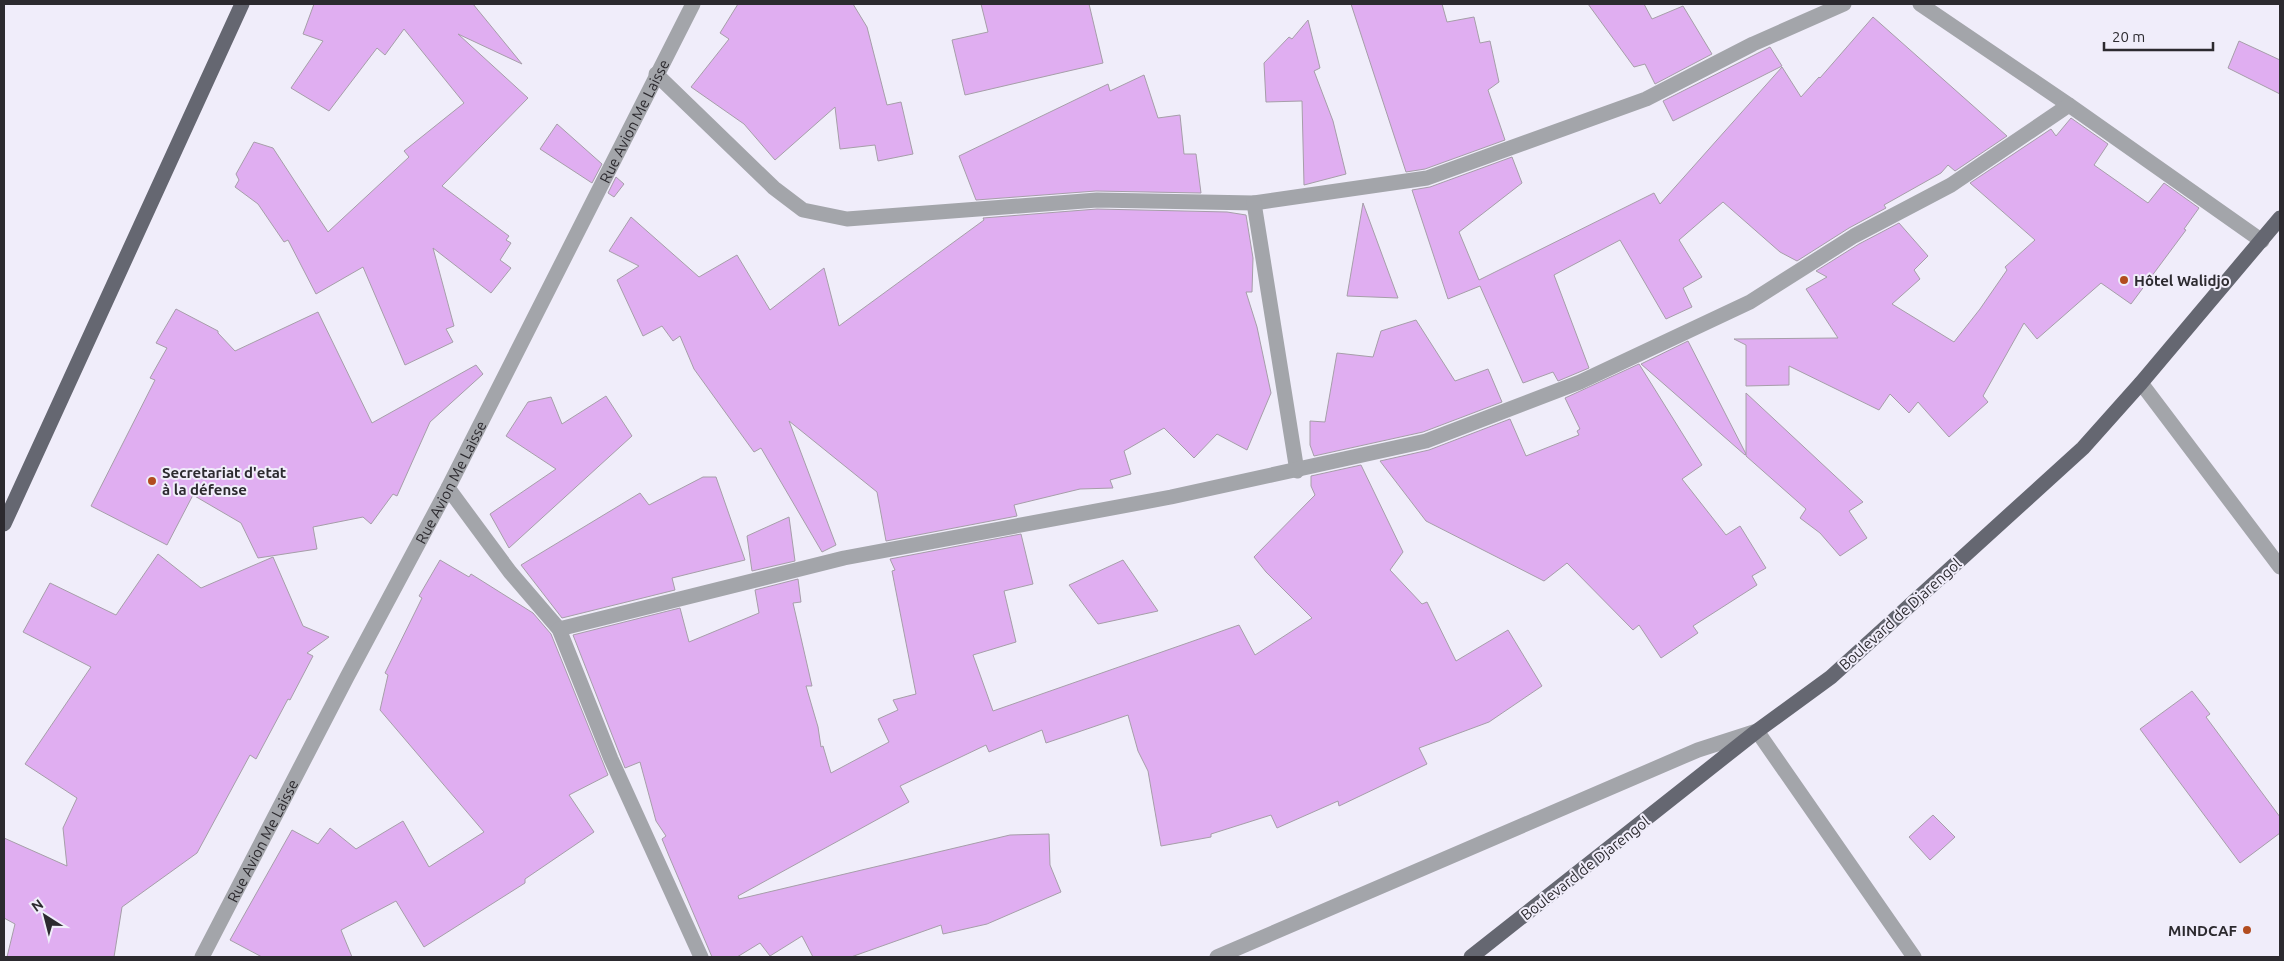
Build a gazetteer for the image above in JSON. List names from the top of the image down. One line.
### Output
{"streets":{"main road":["Boulevard de Djarengol"],"street":["Rue Avion Me Laisse"]},"places":["Hôtel Walidjo","Secretariat d'etat à la défense","MINDCAF"],"scale_bar":"20 m","north":"top left"}
